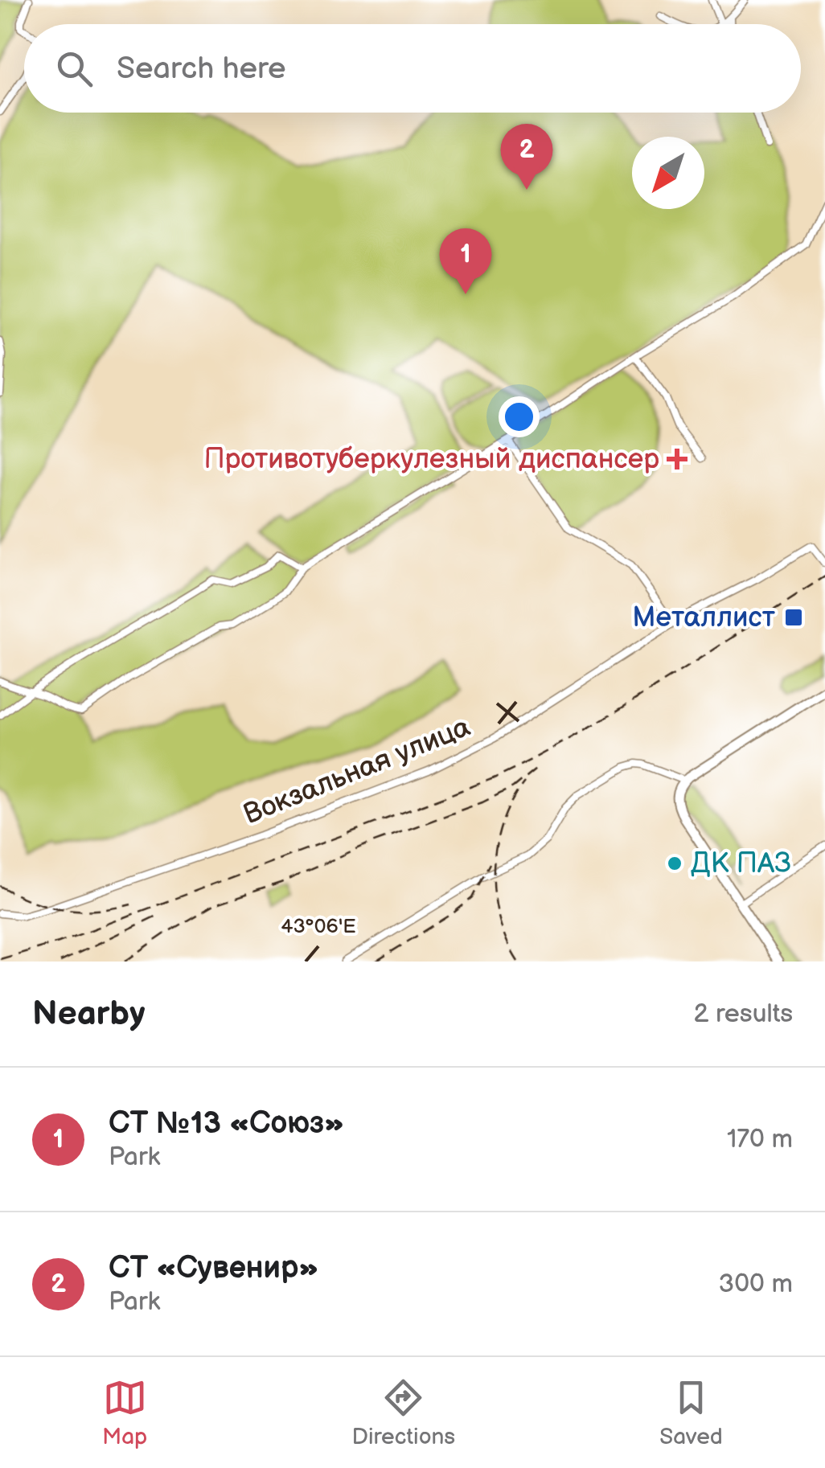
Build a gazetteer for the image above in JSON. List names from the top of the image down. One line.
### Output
{"streets":{"street":["Вокзальная улица"]},"places":{"health":["Противотуберкулезный диспансер"],"transit":["Металлист"],"other":["ДК ПАЗ"]},"north":"bottom left","page":{"search":"Search here","pins":["2","1"],"heading":["Nearby","2 results"],"list":[{"mark":"1","name":"СТ №13 «Союз»","note":"Park","value":"170 m"},{"mark":"2","name":"СТ «Сувенир»","note":"Park","value":"300 m"}],"nav":["Map","Directions","Saved"]},"coordinates":["43°06'E"]}
